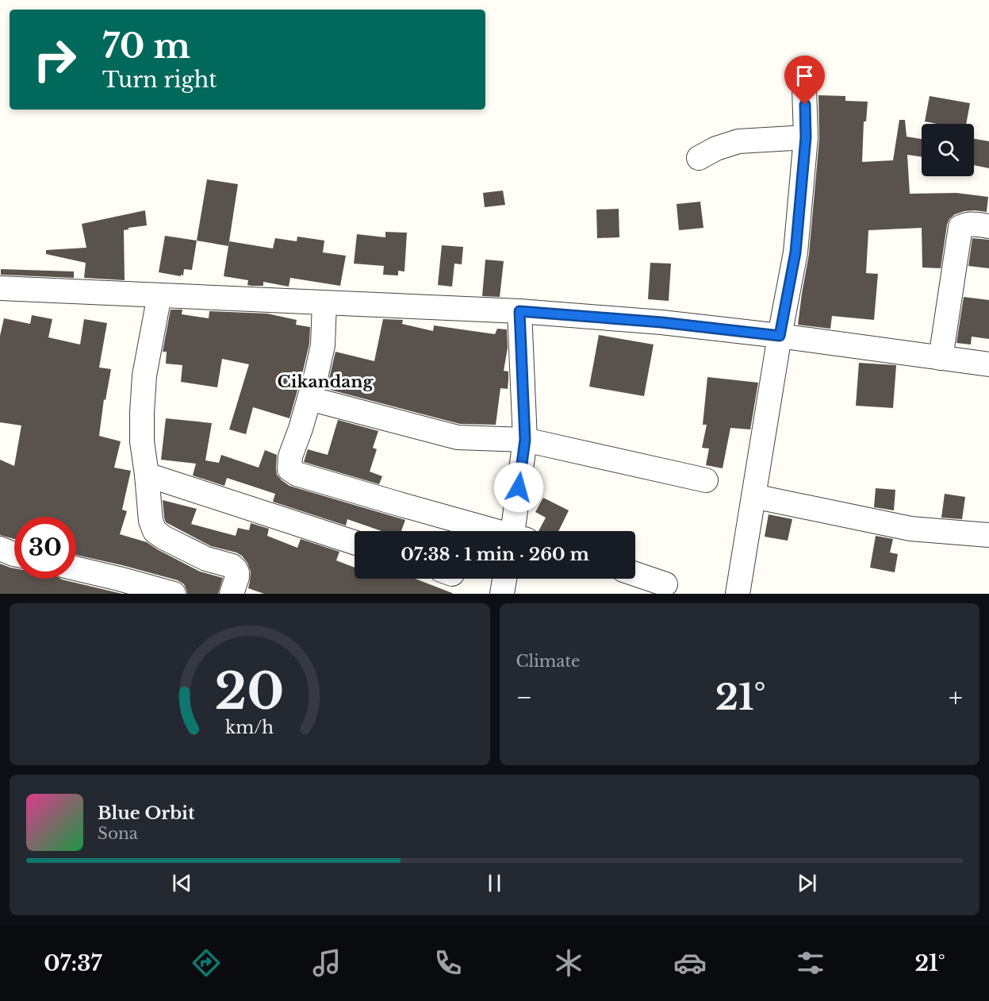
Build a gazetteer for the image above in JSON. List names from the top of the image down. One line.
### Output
{"districts":["Cikandang"],"page":{"turn":["70 m","Turn right"],"limit":"30","trip":"07:38 · 1 min · 260 m","tile":"Climate","heat":["−","21°","+"],"song":["Blue Orbit","Sona"],"tabs":["07:37","21°"],"gauge":["20","km/h"]}}
